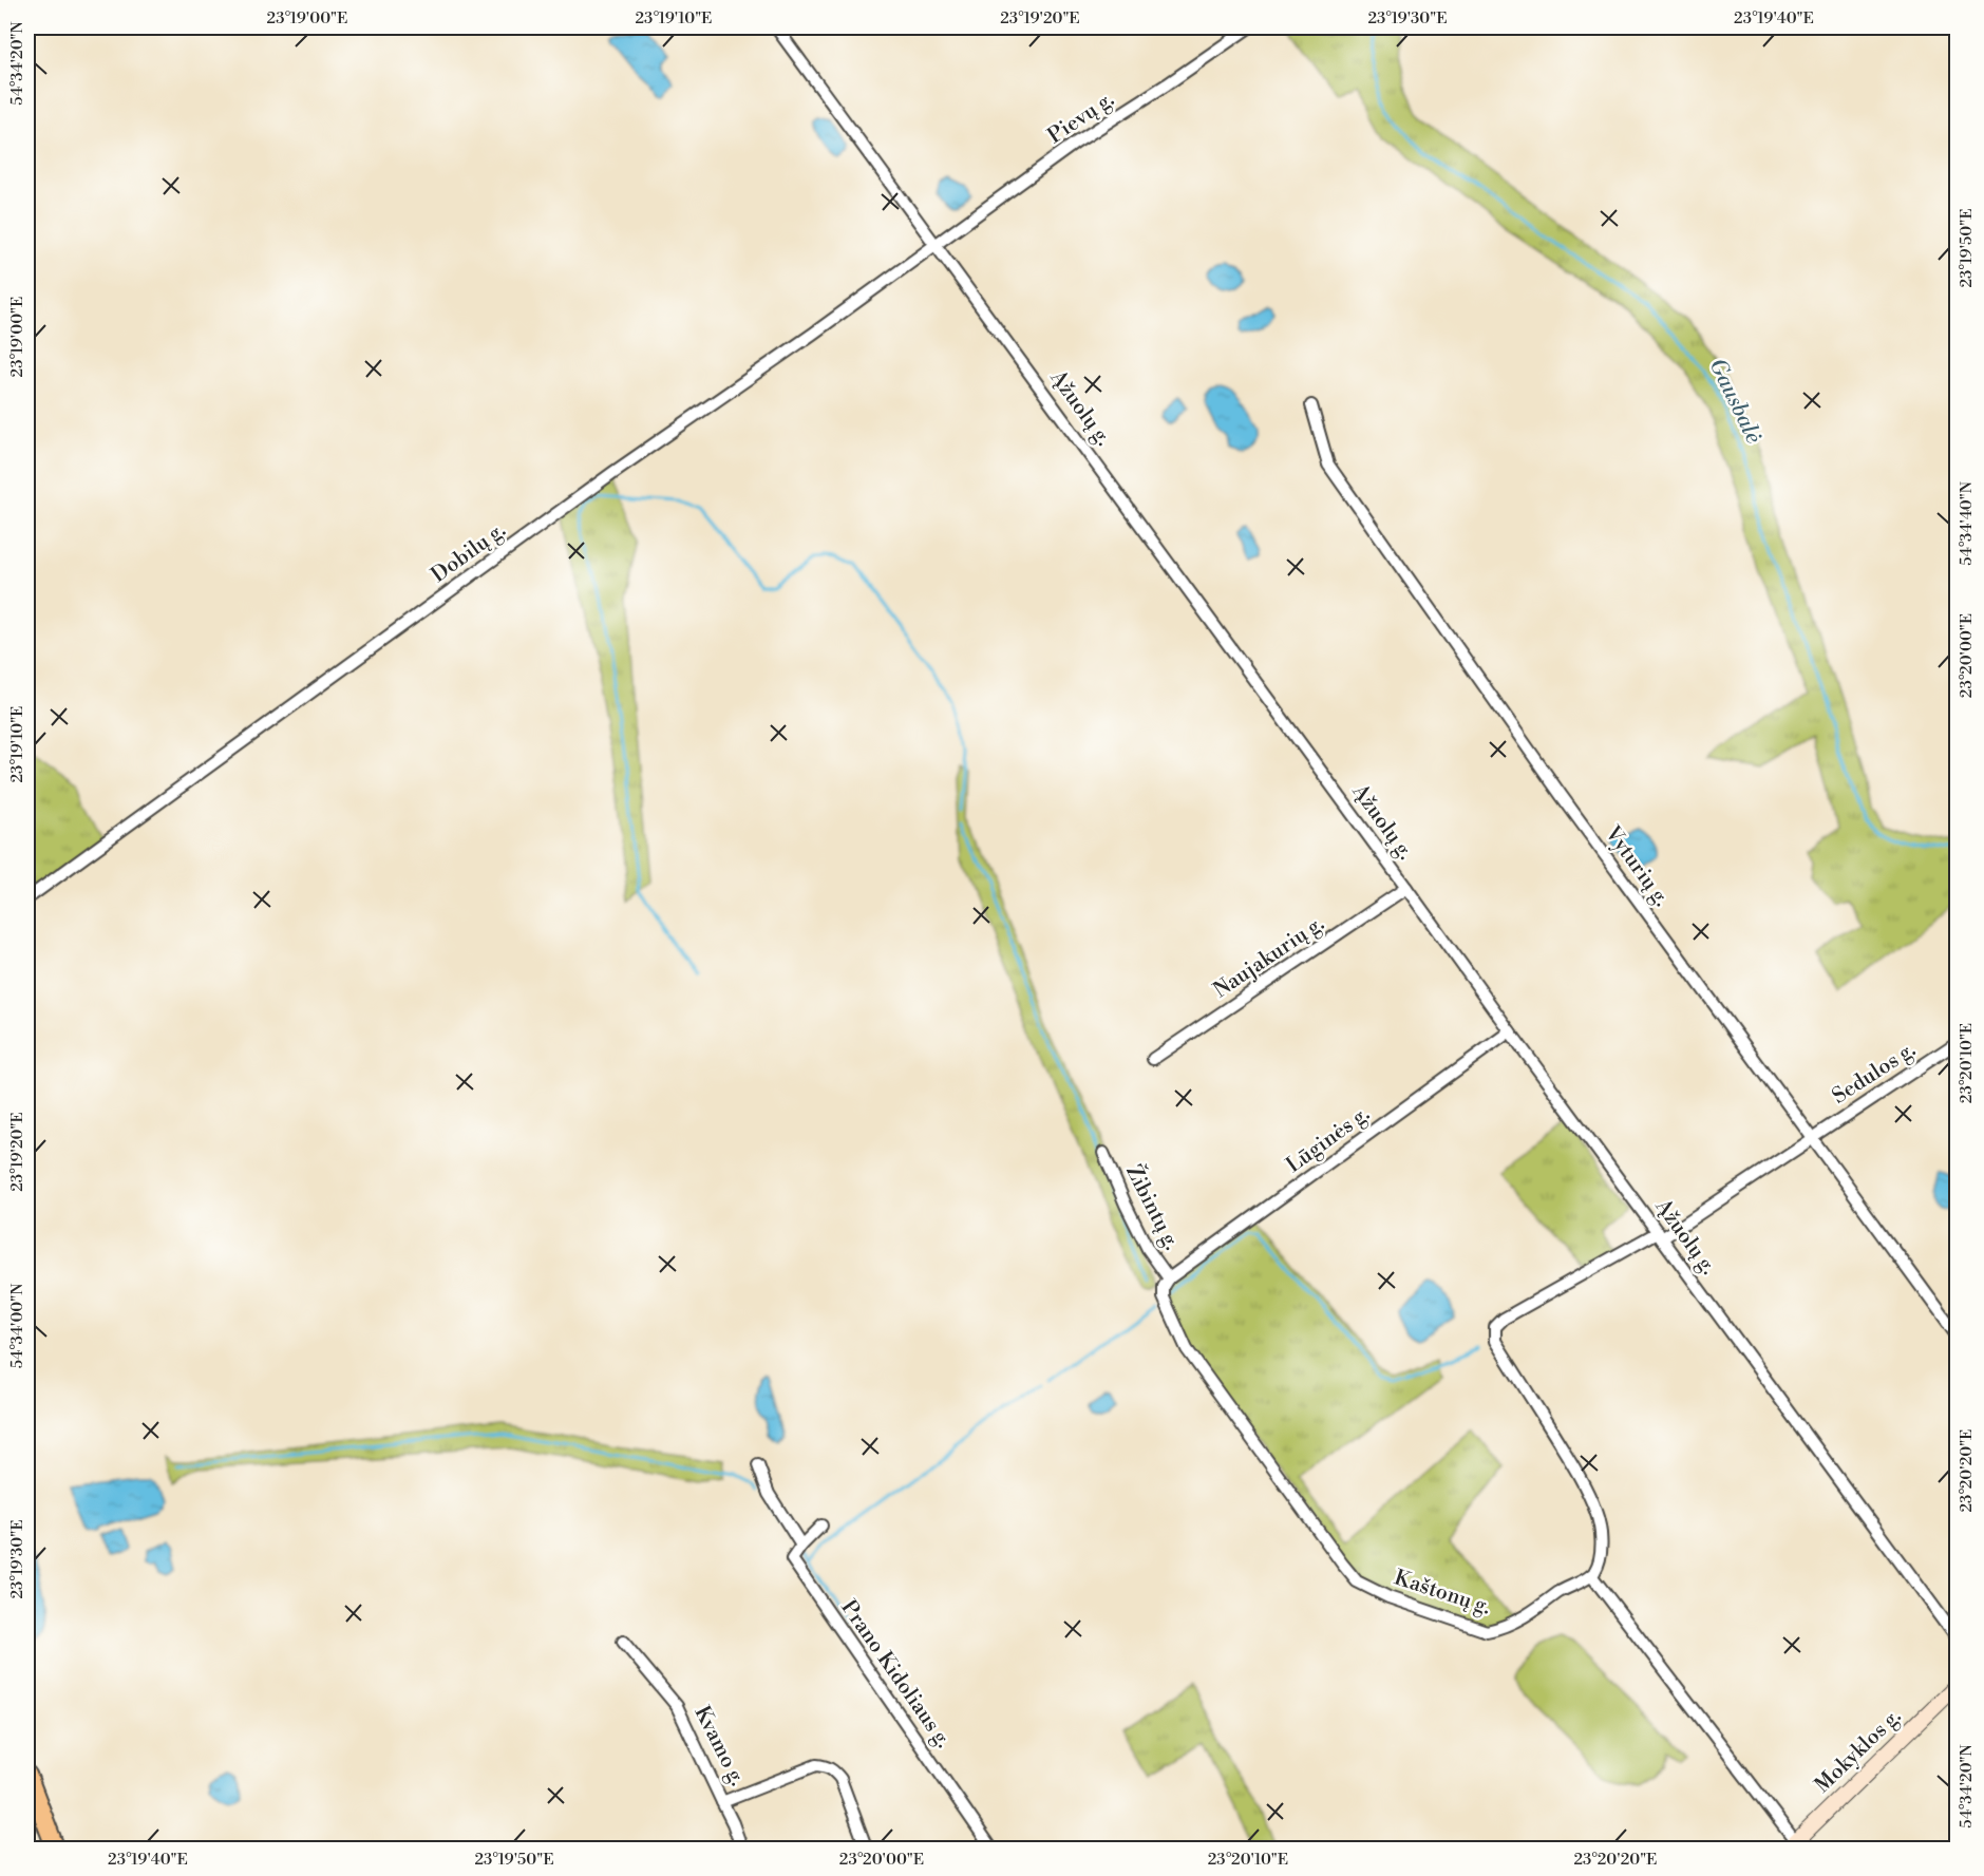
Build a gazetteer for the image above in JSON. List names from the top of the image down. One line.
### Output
{"streets":{"main road":["Mokyklos g."],"street":["Pievų g.","Ąžuolų g.","Dobilų g.","Vyturių g.","Naujakurių g.","Sedulos g.","Lūginės g.","Žibintų g.","Kaštonų g.","Prano Kidoliaus g.","Kvamo g."]},"crossings":[["Pievų g.","Ąžuolų g."],["Pievų g.","Dobilų g."],["Ąžuolų g.","Dobilų g."],["Ąžuolų g.","Naujakurių g."],["Ąžuolų g.","Sedulos g."],["Ąžuolų g.","Lūginės g."],["Vyturių g.","Sedulos g."],["Lūginės g.","Žibintų g."],["Lūginės g.","Kaštonų g."],["Žibintų g.","Kaštonų g."]],"water":["Gausbalė"],"coordinates":["23°19'00\"E","23°19'10\"E","23°19'20\"E","23°19'30\"E","23°19'40\"E","54°34'20\"N","23°19'50\"E","54°34'40\"N","23°20'00\"E","23°20'10\"E","54°34'00\"N","23°20'20\"E"]}
